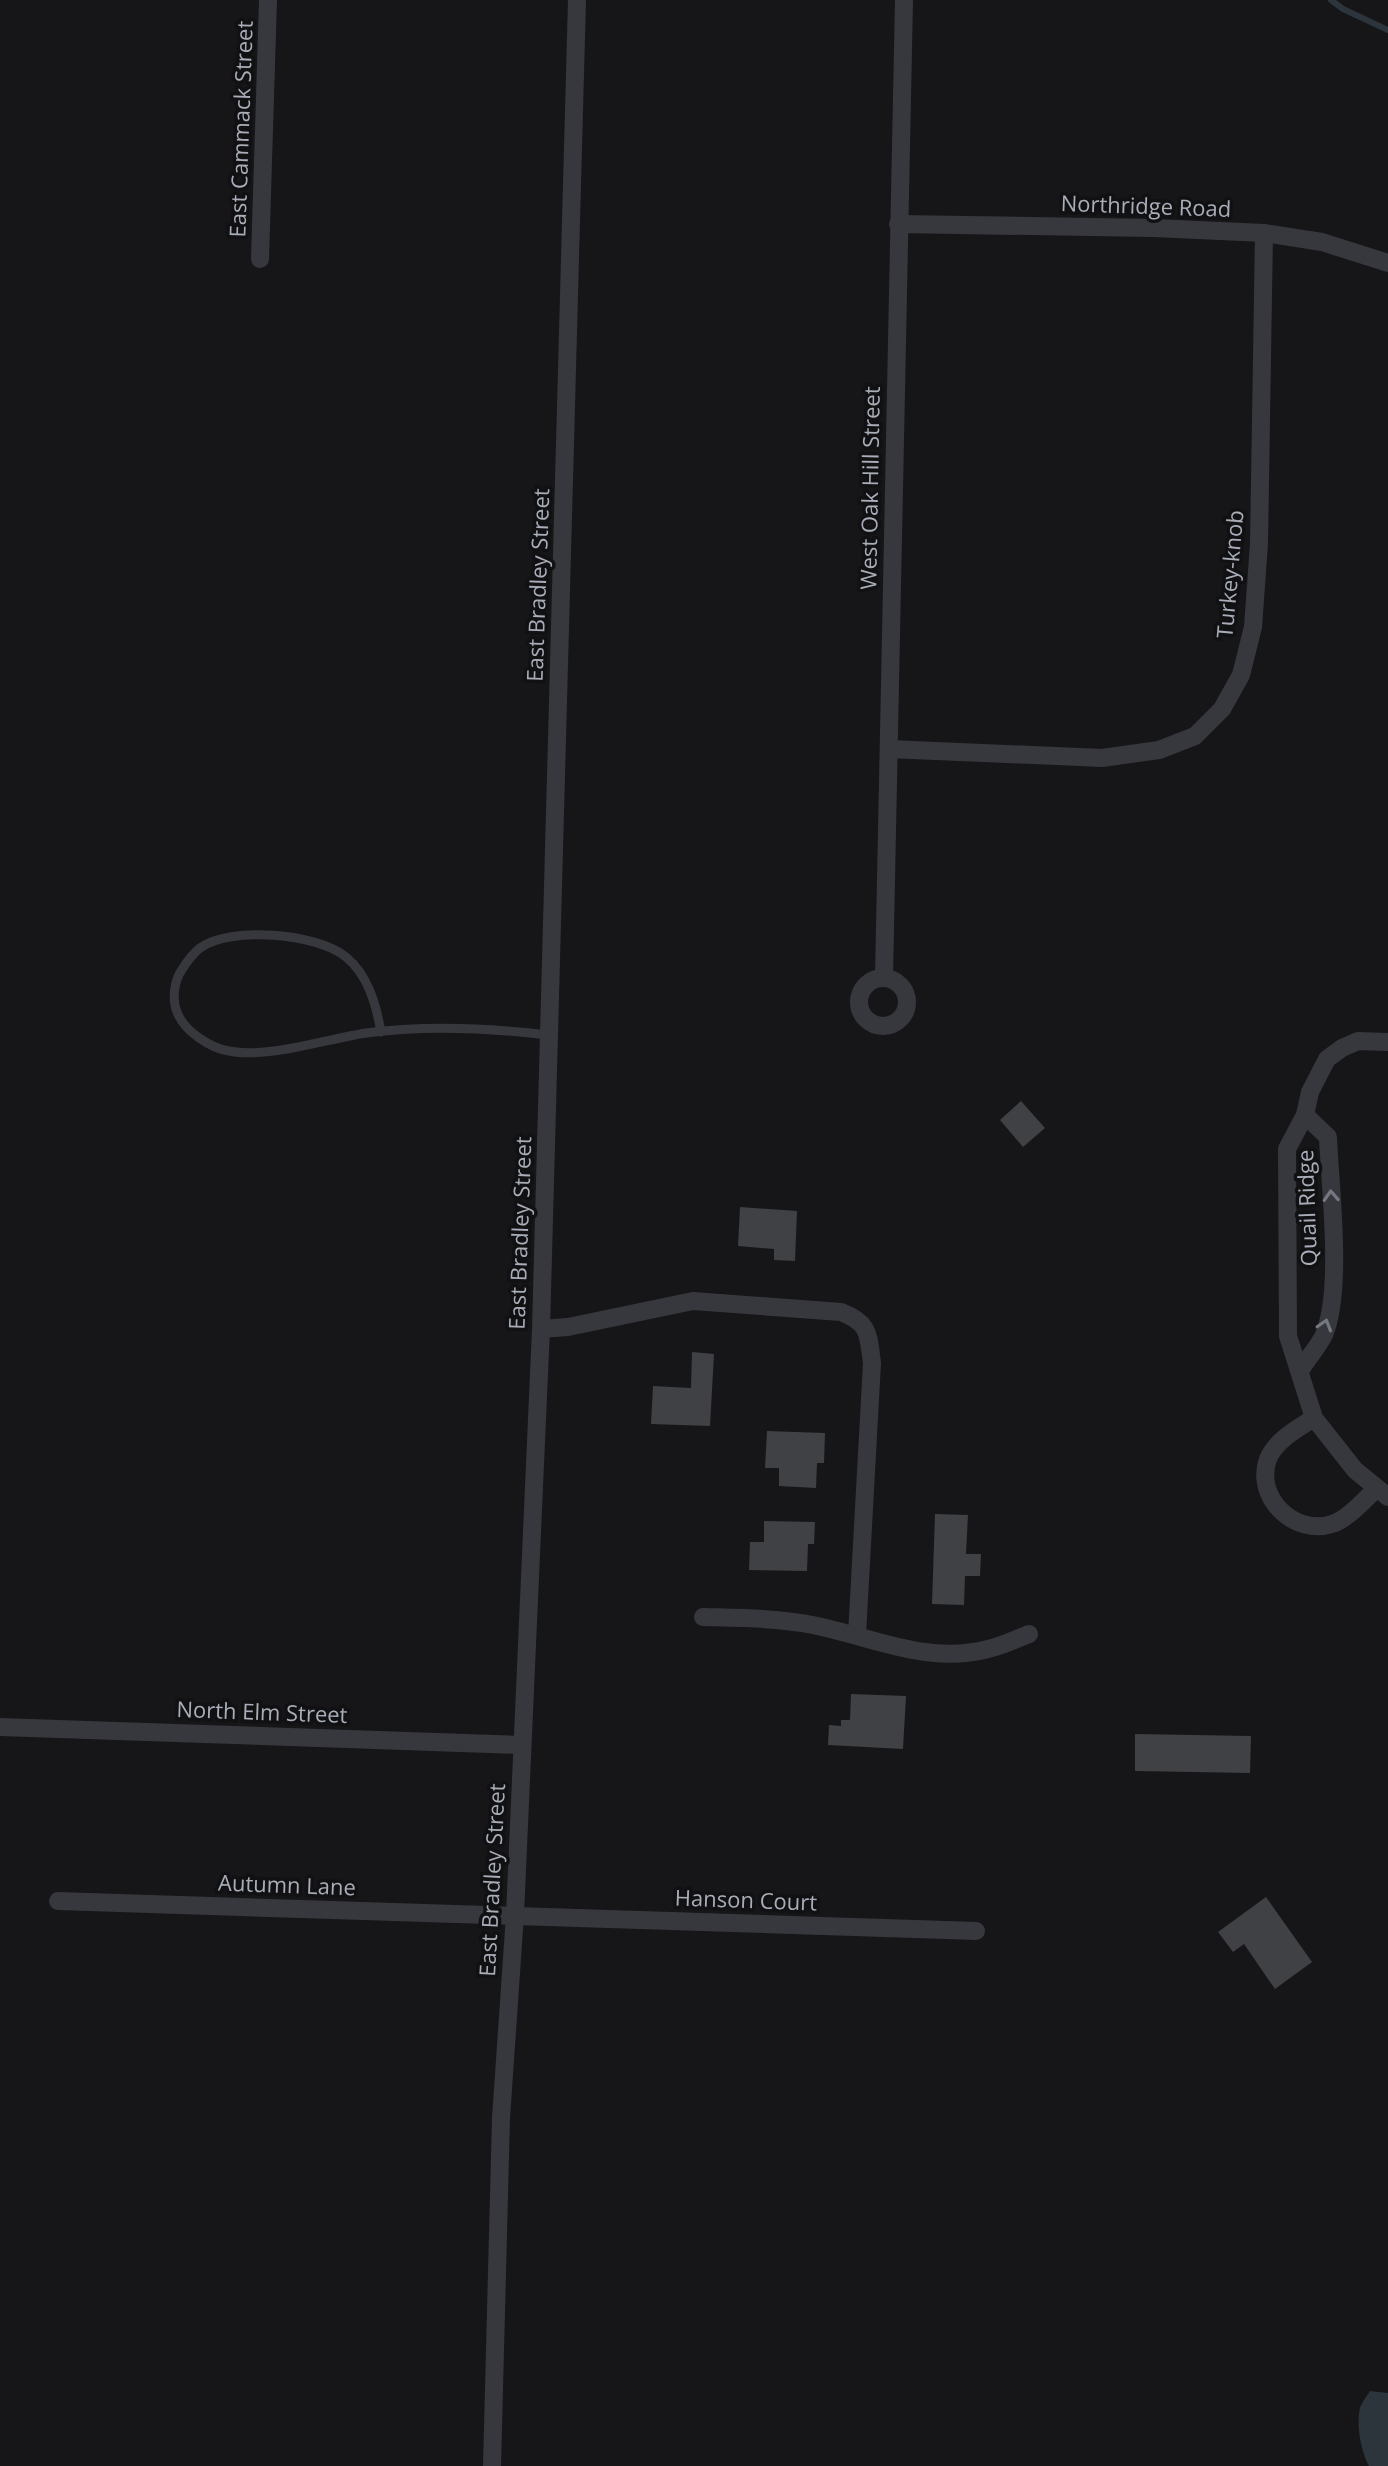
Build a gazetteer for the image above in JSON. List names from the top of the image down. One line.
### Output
{"streets":{"street":["East Cammack Street","Northridge Road","West Oak Hill Street","Turkey-knob","East Bradley Street","Quail Ridge","North Elm Street","Autumn Lane","Hanson Court"]},"crossings":[["Northridge Road","West Oak Hill Street"],["Northridge Road","Turkey-knob"],["West Oak Hill Street","Turkey-knob"],["East Bradley Street","North Elm Street"],["East Bradley Street","Autumn Lane"],["East Bradley Street","Hanson Court"],["Autumn Lane","Hanson Court"]]}
